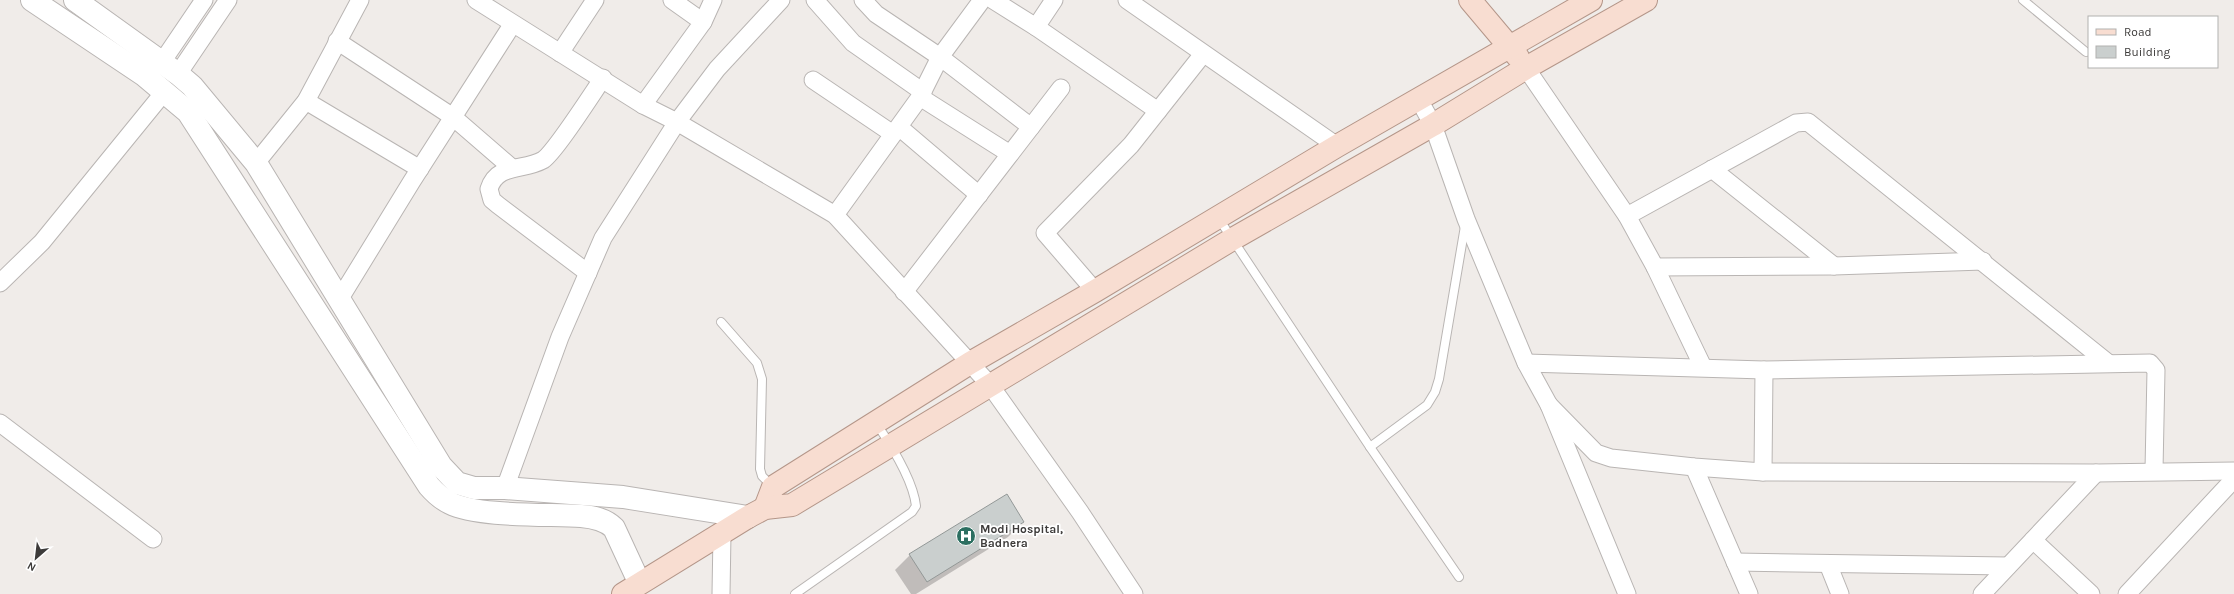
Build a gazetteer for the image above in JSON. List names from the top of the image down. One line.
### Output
{"places":{"hospital":["Modi Hospital, Badnera"]},"legend":["Road","Building"],"north":"bottom left"}
